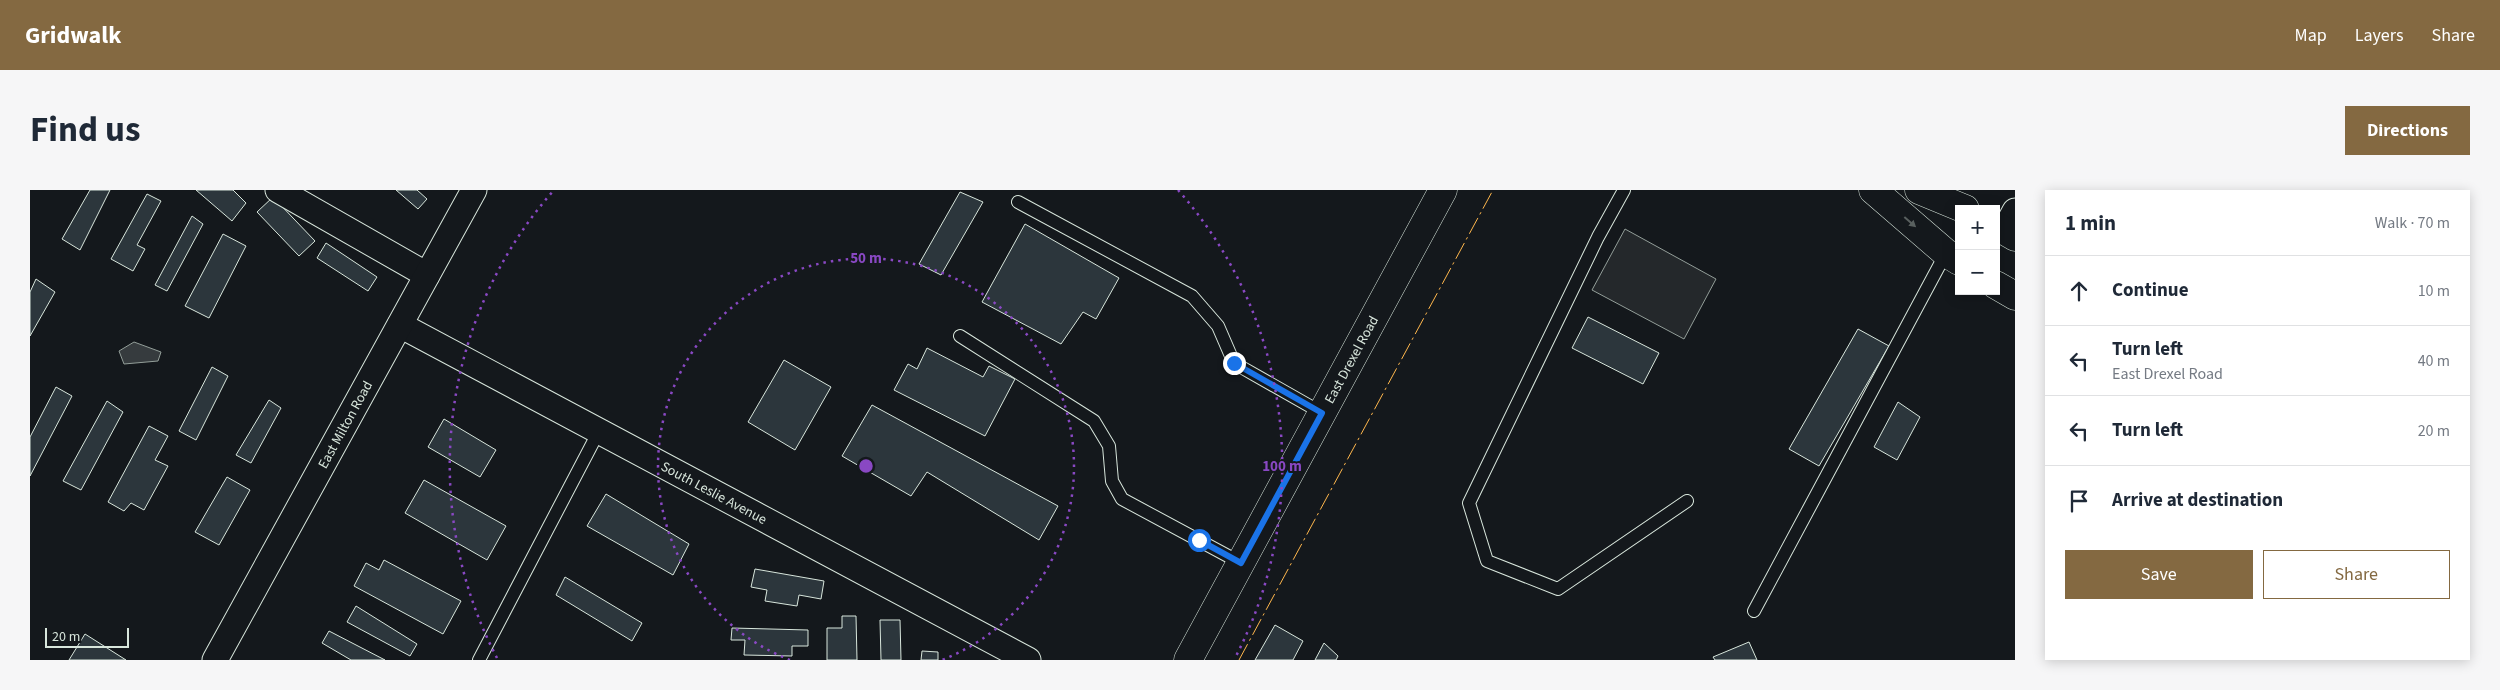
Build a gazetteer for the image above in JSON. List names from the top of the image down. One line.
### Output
{"streets":{"street":["East Drexel Road","East Milton Road","South Leslie Avenue"]},"crossings":[["East Milton Road","South Leslie Avenue"]],"scale_bar":"20 m","page":{"header":"Gridwalk","nav":["Map","Layers","Share"],"title":"Find us","buttons":["Directions",["Save","Share"]],"heading":["1 min","Walk · 70 m"],"map_buttons":["+","−"],"list":[["Continue","10 m"],["Turn left","East Drexel Road","40 m"],["Turn left","20 m"],"Arrive at destination"],"scale":"20 m"},"rings":["50 m","100 m"]}
